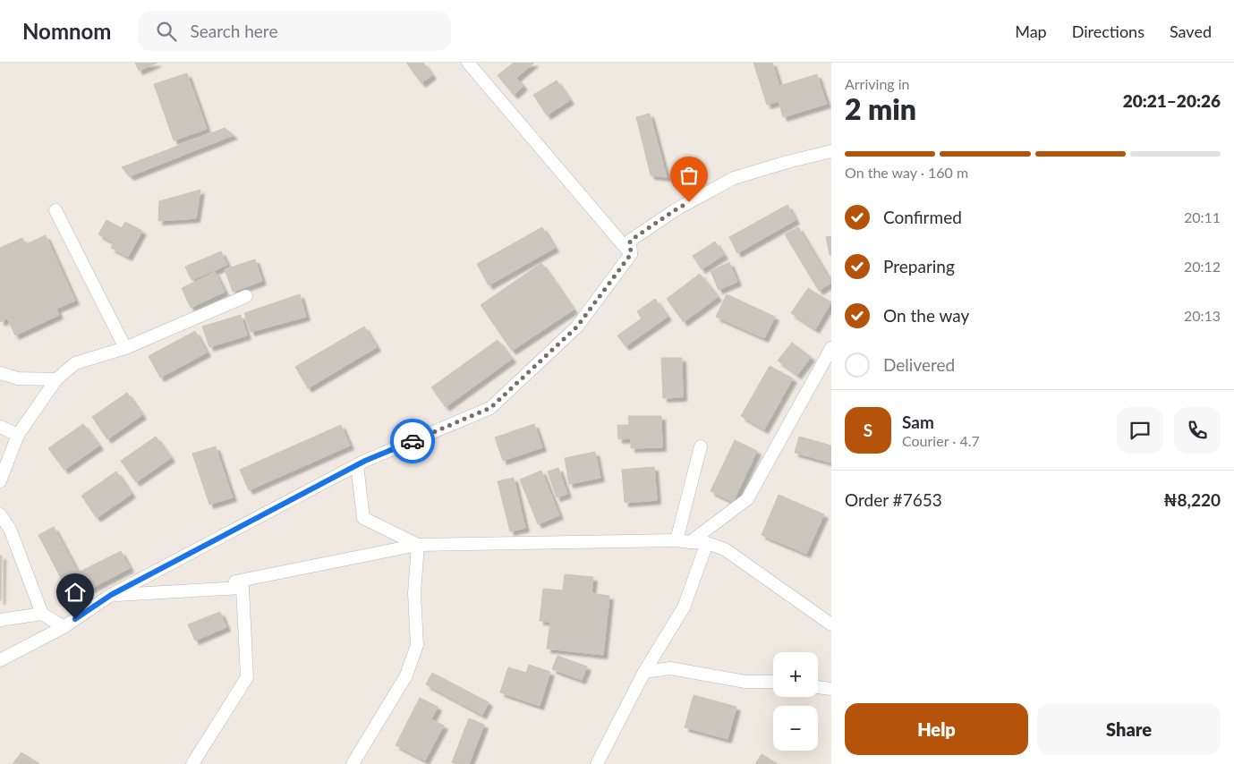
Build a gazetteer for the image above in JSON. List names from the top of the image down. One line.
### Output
{"page":{"header":"Nomnom","search":"Search here","nav":["Map","Directions","Saved"],"heading":["2 min","Arriving in","20:21–20:26"],"panel":["Sam","Courier · 4.7","Order #7653","₦8,220"],"bar":"On the way · 160 m","list":[["Confirmed","20:11"],["Preparing","20:12"],["On the way","20:13"],"Delivered"],"round":"S","map_buttons":["+","−"],"buttons":["Help","Share"]}}
